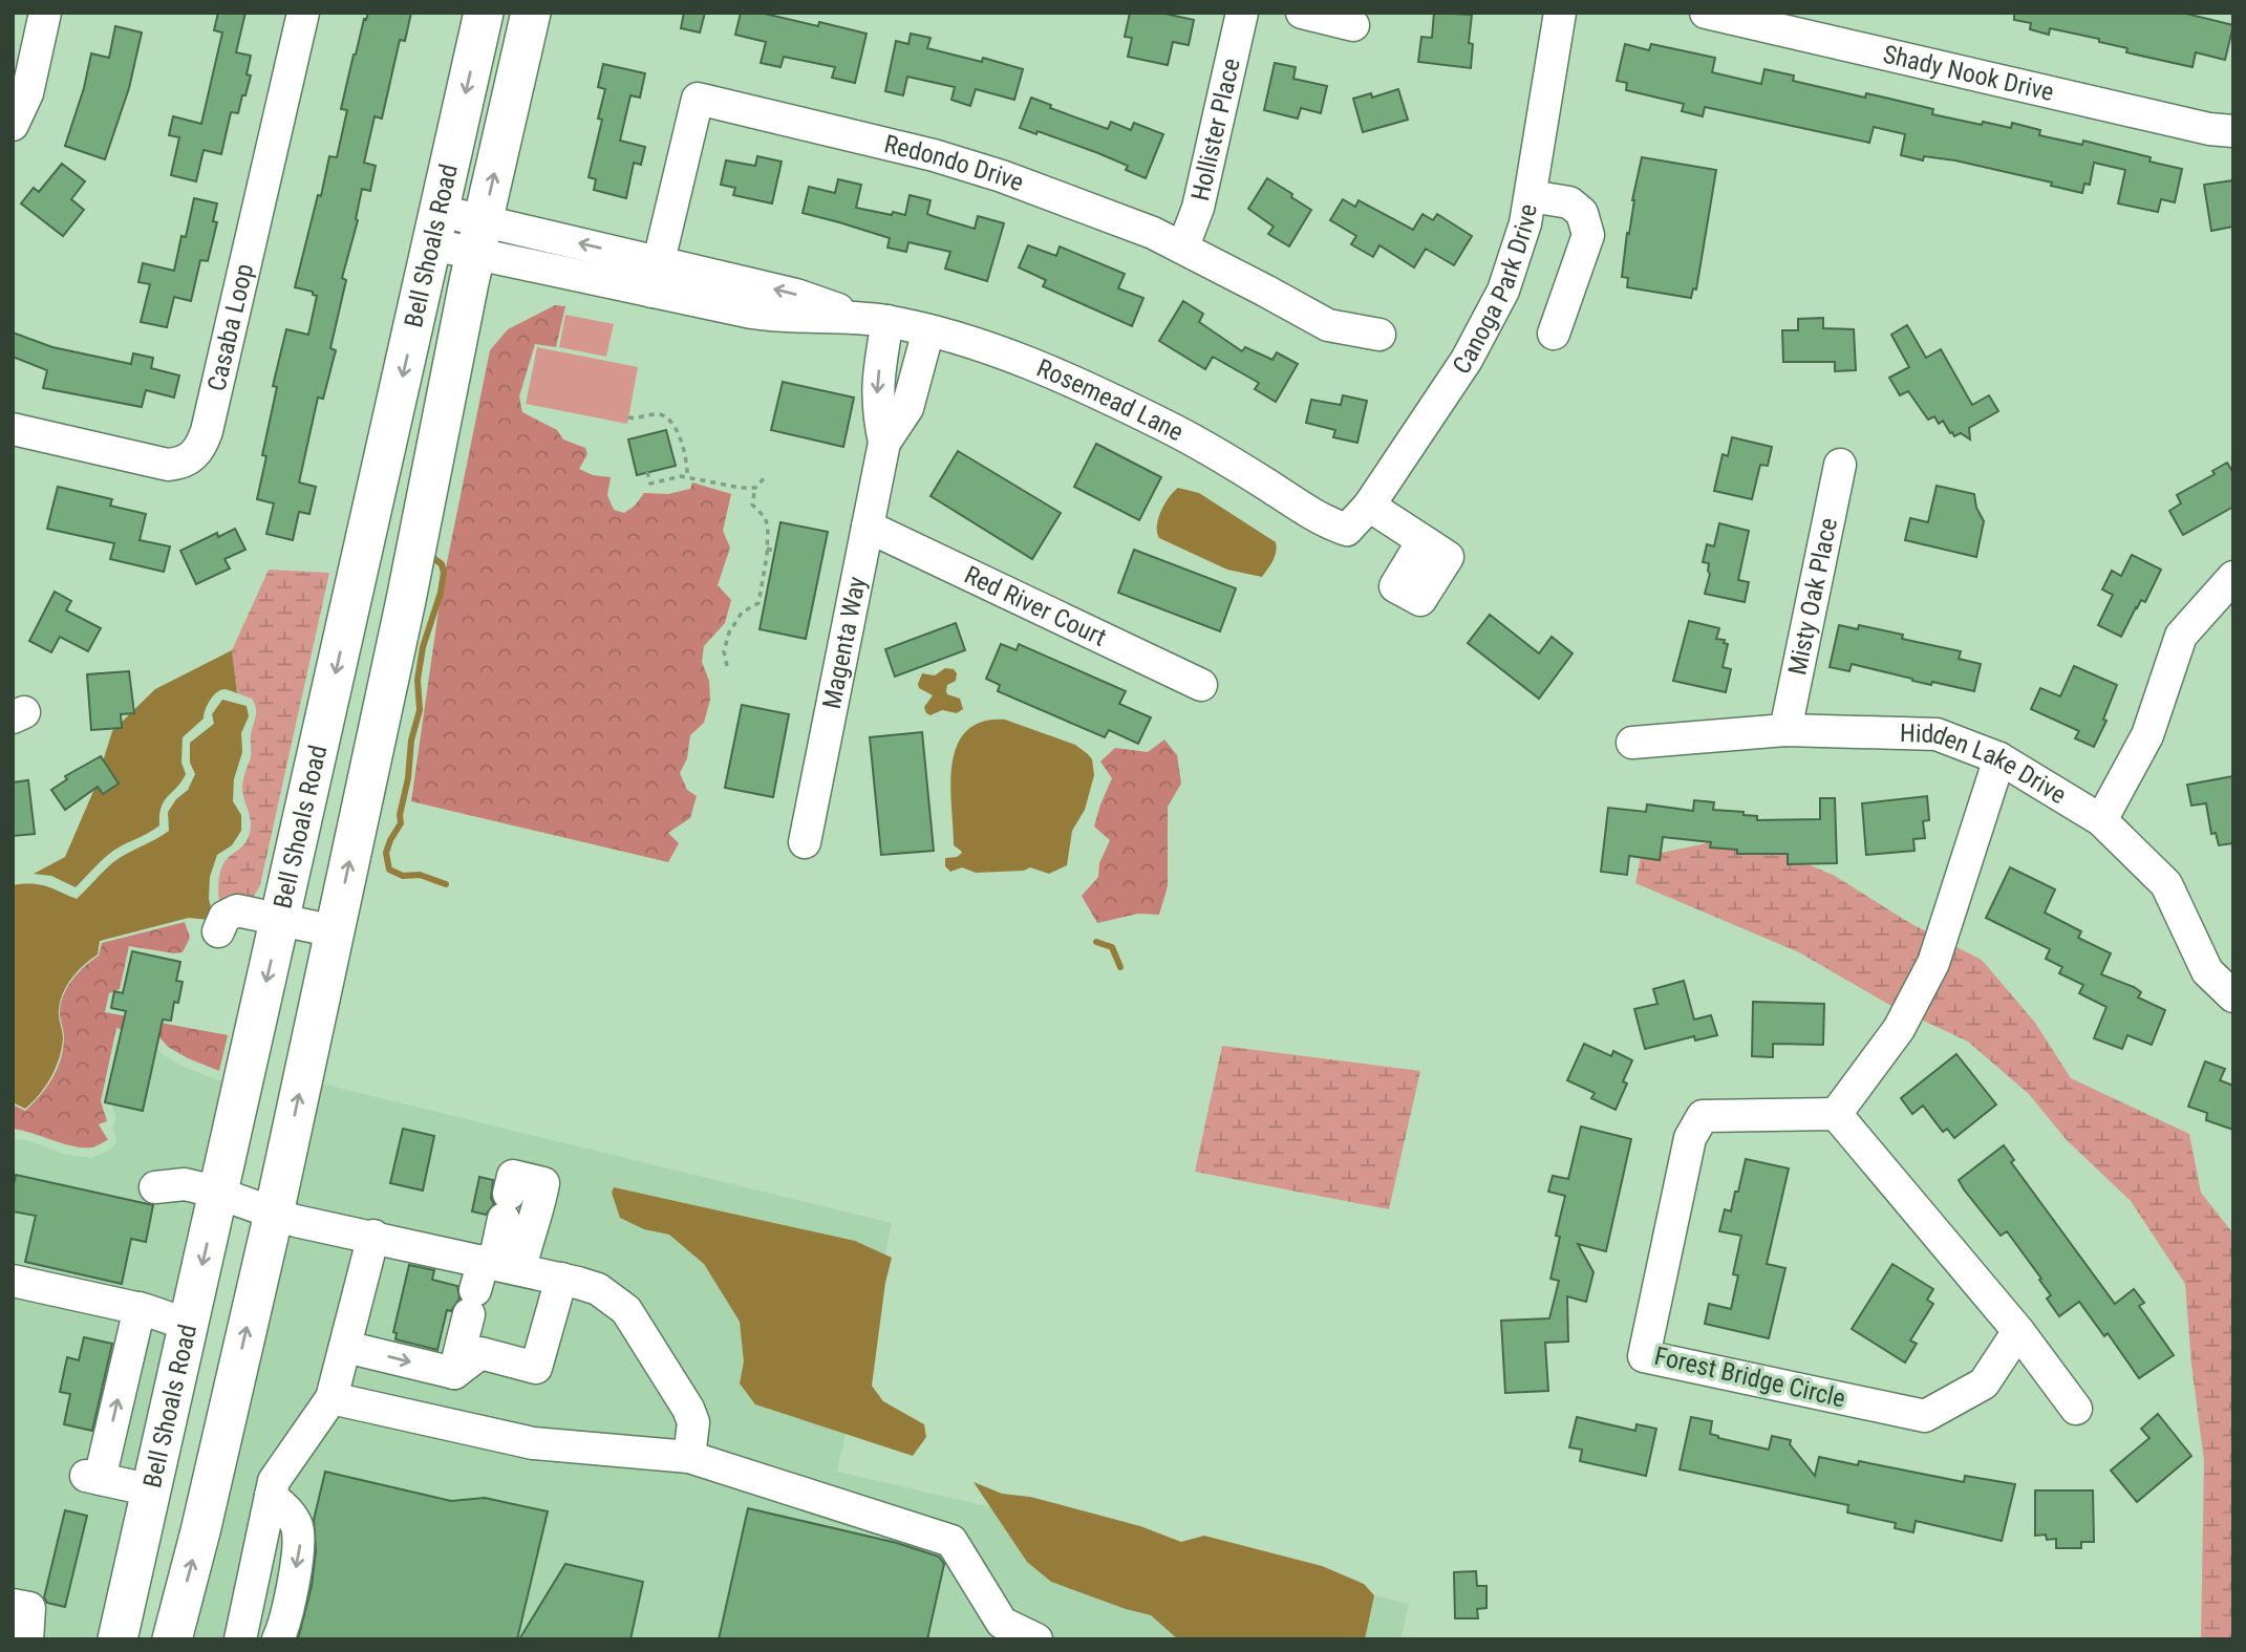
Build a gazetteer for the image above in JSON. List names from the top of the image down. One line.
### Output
{"streets":{"main road":["Bell Shoals Road"],"street":["Shady Nook Drive","Hollister Place","Redondo Drive","Canoga Park Drive","Casaba Loop","Rosemead Lane","Misty Oak Place","Red River Court","Magenta Way","Hidden Lake Drive","Forest Bridge Circle"]},"crossings":[["Hollister Place","Redondo Drive"],["Redondo Drive","Rosemead Lane"],["Bell Shoals Road","Rosemead Lane"],["Canoga Park Drive","Rosemead Lane"],["Rosemead Lane","Magenta Way"],["Misty Oak Place","Hidden Lake Drive"],["Red River Court","Magenta Way"]]}
